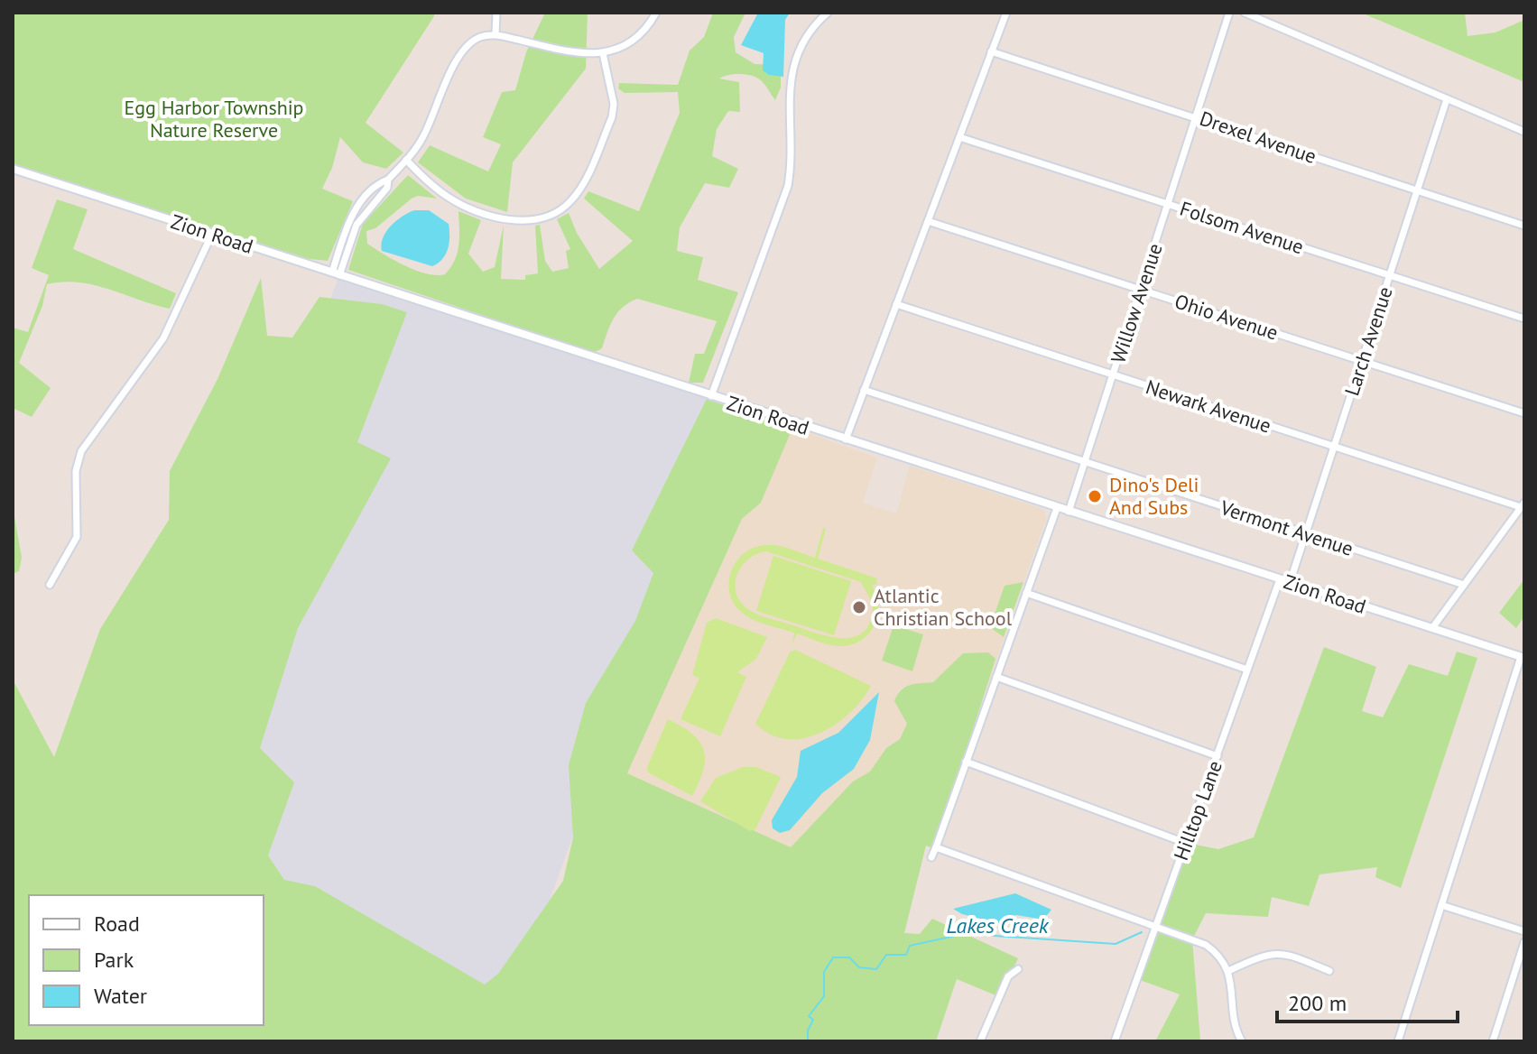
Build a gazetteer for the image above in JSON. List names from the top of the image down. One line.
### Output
{"streets":{"street":["Drexel Avenue","Folsom Avenue","Zion Road","Willow Avenue","Ohio Avenue","Larch Avenue","Newark Avenue","Vermont Avenue","Hilltop Lane"]},"crossings":[["Drexel Avenue","Willow Avenue"],["Drexel Avenue","Larch Avenue"],["Folsom Avenue","Willow Avenue"],["Folsom Avenue","Larch Avenue"],["Zion Road","Willow Avenue"],["Zion Road","Larch Avenue"],["Zion Road","Hilltop Lane"],["Willow Avenue","Ohio Avenue"],["Willow Avenue","Newark Avenue"],["Willow Avenue","Vermont Avenue"],["Ohio Avenue","Larch Avenue"],["Larch Avenue","Newark Avenue"],["Larch Avenue","Vermont Avenue"]],"water":["Lakes Creek"],"parks":["Egg Harbor Township Nature Reserve"],"places":["Dino's Deli And Subs","Atlantic Christian School"],"legend":["Road","Park","Water"],"scale_bar":"200 m"}
